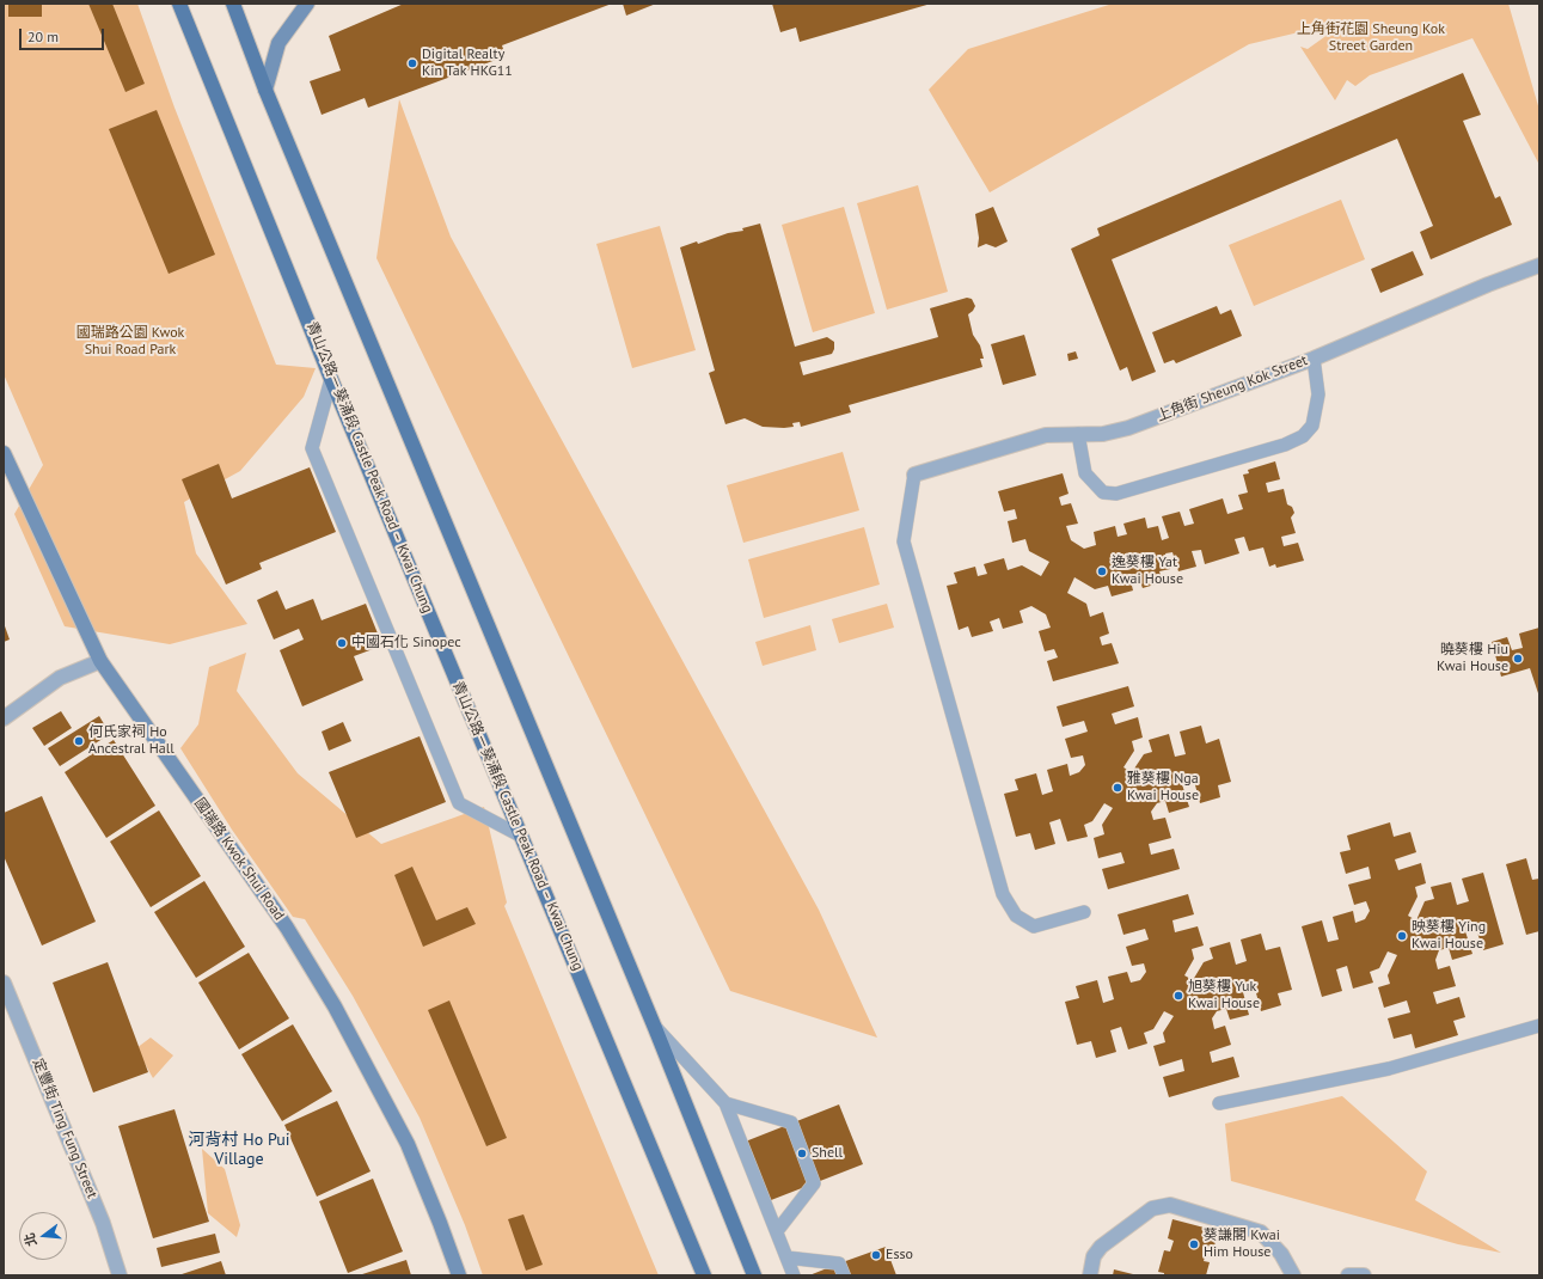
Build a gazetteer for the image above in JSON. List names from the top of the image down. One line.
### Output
{"streets":{"main road":["青山公路－葵涌段 Castle Peak Road – Kwai Chung"],"street":["上角街 Sheung Kok Street","國瑞路 Kwok Shui Road","定豐街 Ting Fung Street"]},"districts":["河背村 Ho Pui Village"],"parks":["上角街花園 Sheung Kok Street Garden","國瑞路公園 Kwok Shui Road Park"],"places":["Digital Realty Kin Tak HKG11","逸葵樓 Yat Kwai House","中國石化 Sinopec","曉葵樓 Hiu Kwai House","何氏家祠 Ho Ancestral Hall","雅葵樓 Nga Kwai House","映葵樓 Ying Kwai House","旭葵樓 Yuk Kwai House","Shell","葵謙閣 Kwai Him House","Esso"],"scale_bar":"20 m","north":"left"}
